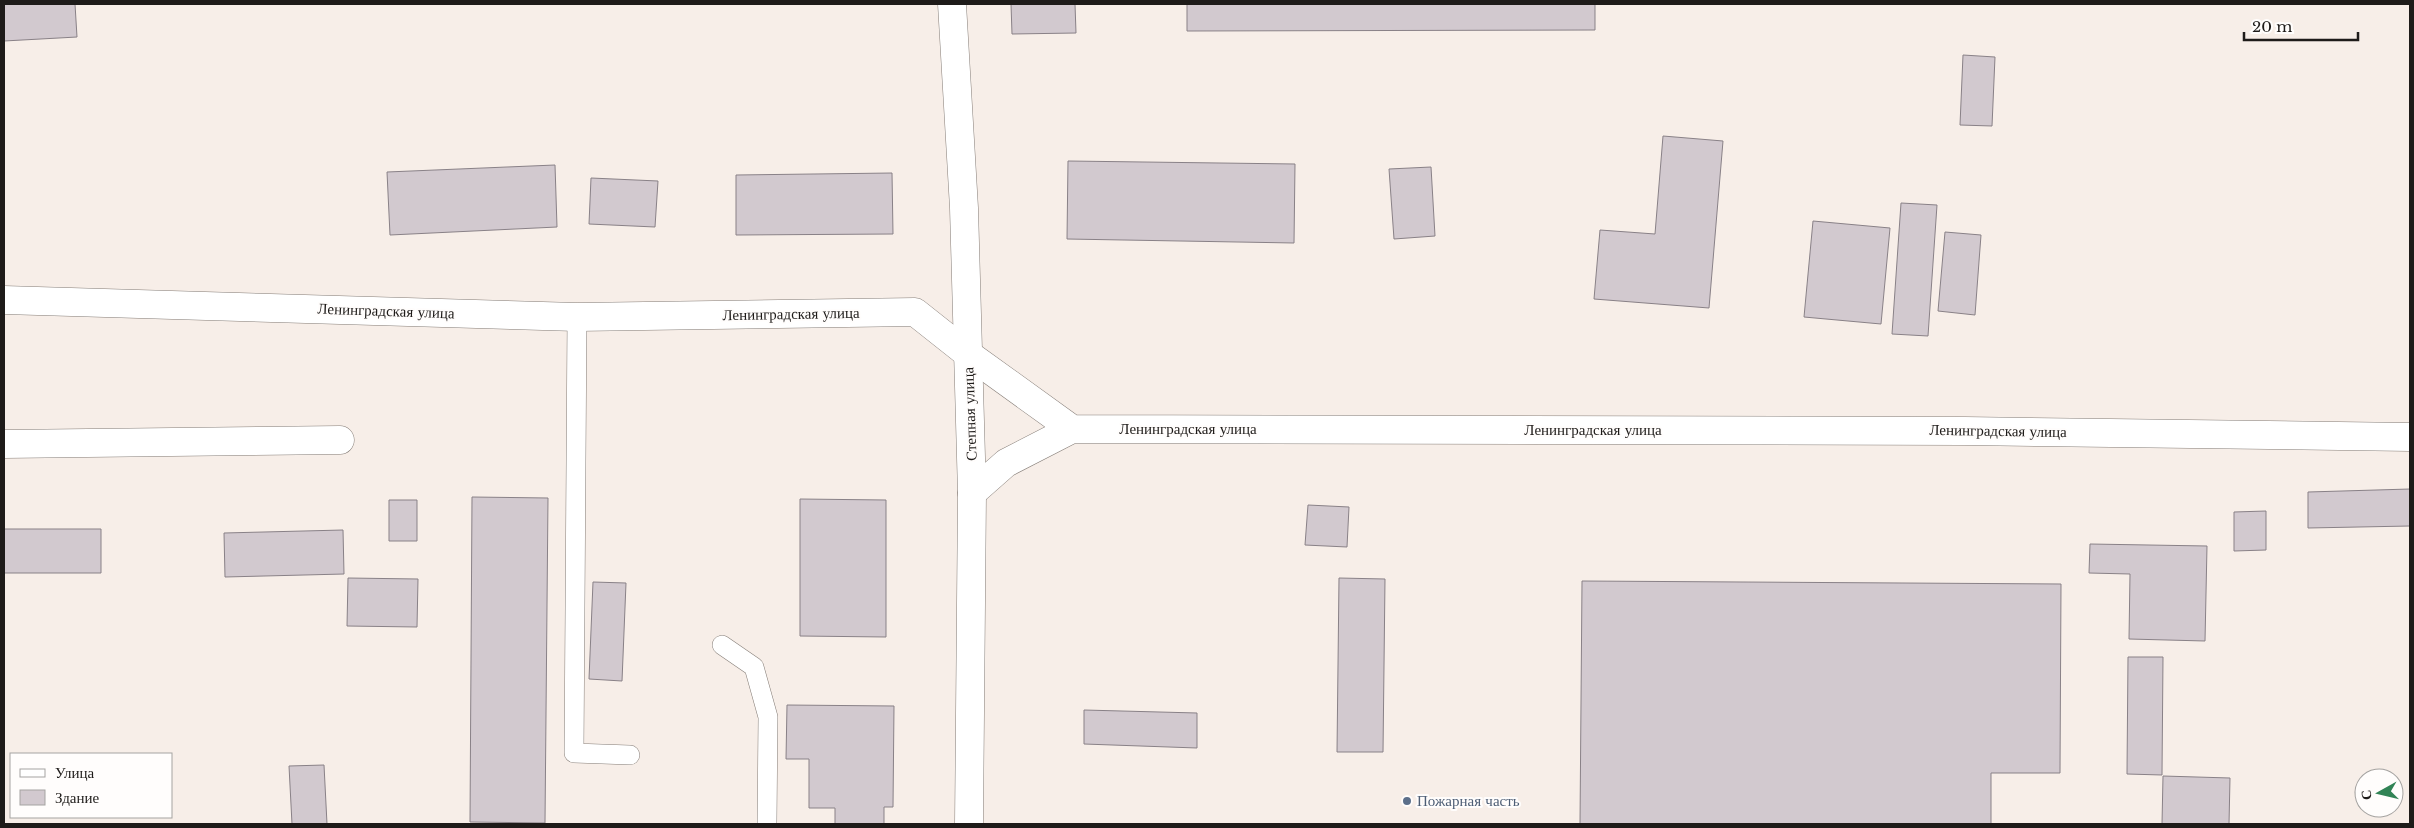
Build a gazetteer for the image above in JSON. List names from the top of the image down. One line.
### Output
{"streets":{"street":["Ленинградская улица","Степная улица"]},"crossings":[["Ленинградская улица","Степная улица"]],"places":["Пожарная часть"],"legend":["Улица","Здание"],"scale_bar":"20 m","north":"left"}
